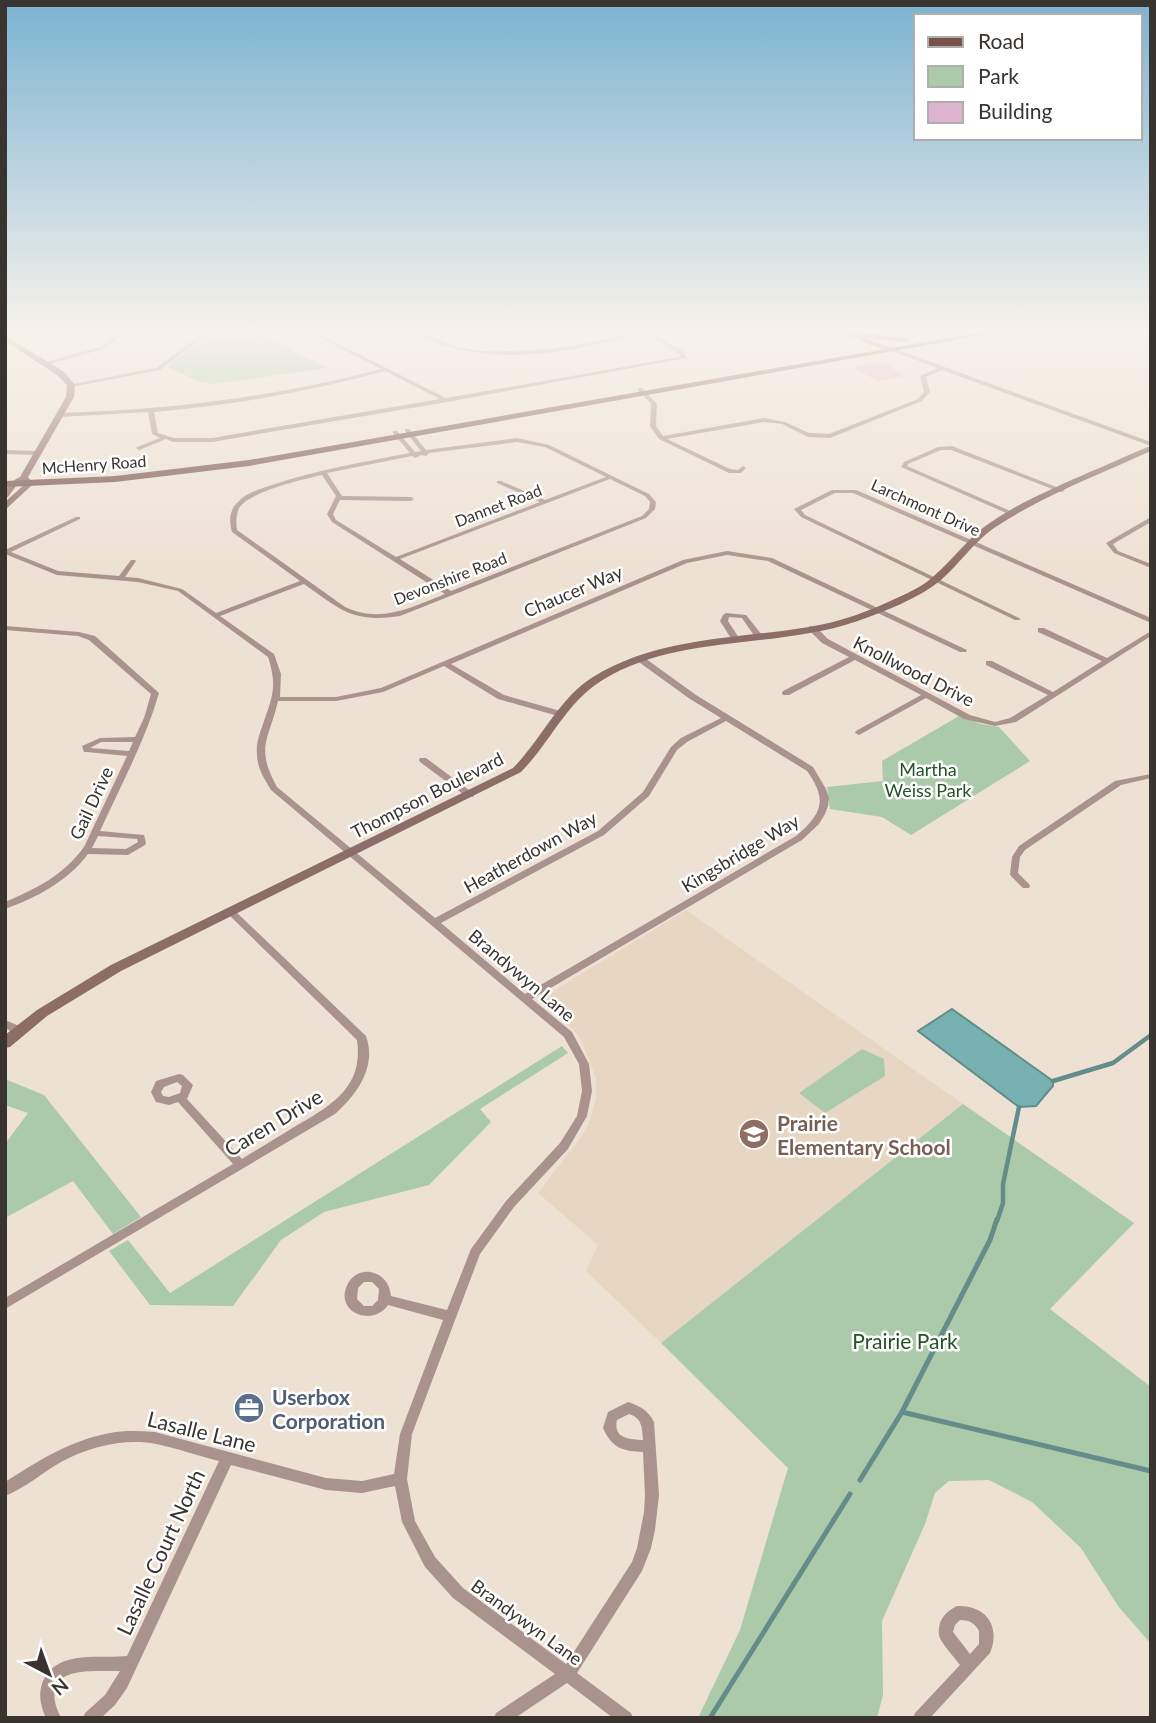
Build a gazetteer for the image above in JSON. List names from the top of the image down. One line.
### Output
{"streets":{"main road":["McHenry Road"],"street":["Dannet Road","Larchmont Drive","Devonshire Road","Chaucer Way","Knollwood Drive","Thompson Boulevard","Gail Drive","Heatherdown Way","Kingsbridge Way","Brandywyn Lane","Caren Drive","Lasalle Lane","Lasalle Court North"]},"crossings":[["Dannet Road","Devonshire Road"],["Larchmont Drive","Thompson Boulevard"],["Chaucer Way","Thompson Boulevard"],["Chaucer Way","Brandywyn Lane"],["Knollwood Drive","Thompson Boulevard"],["Thompson Boulevard","Kingsbridge Way"],["Thompson Boulevard","Brandywyn Lane"],["Thompson Boulevard","Caren Drive"],["Heatherdown Way","Kingsbridge Way"],["Heatherdown Way","Brandywyn Lane"],["Kingsbridge Way","Brandywyn Lane"],["Brandywyn Lane","Lasalle Lane"],["Lasalle Lane","Lasalle Court North"]],"parks":["Martha Weiss Park","Prairie Park"],"places":{"school or university":["Prairie Elementary School"],"office":["Userbox Corporation"]},"legend":["Road","Park","Building"],"north":"bottom right"}
